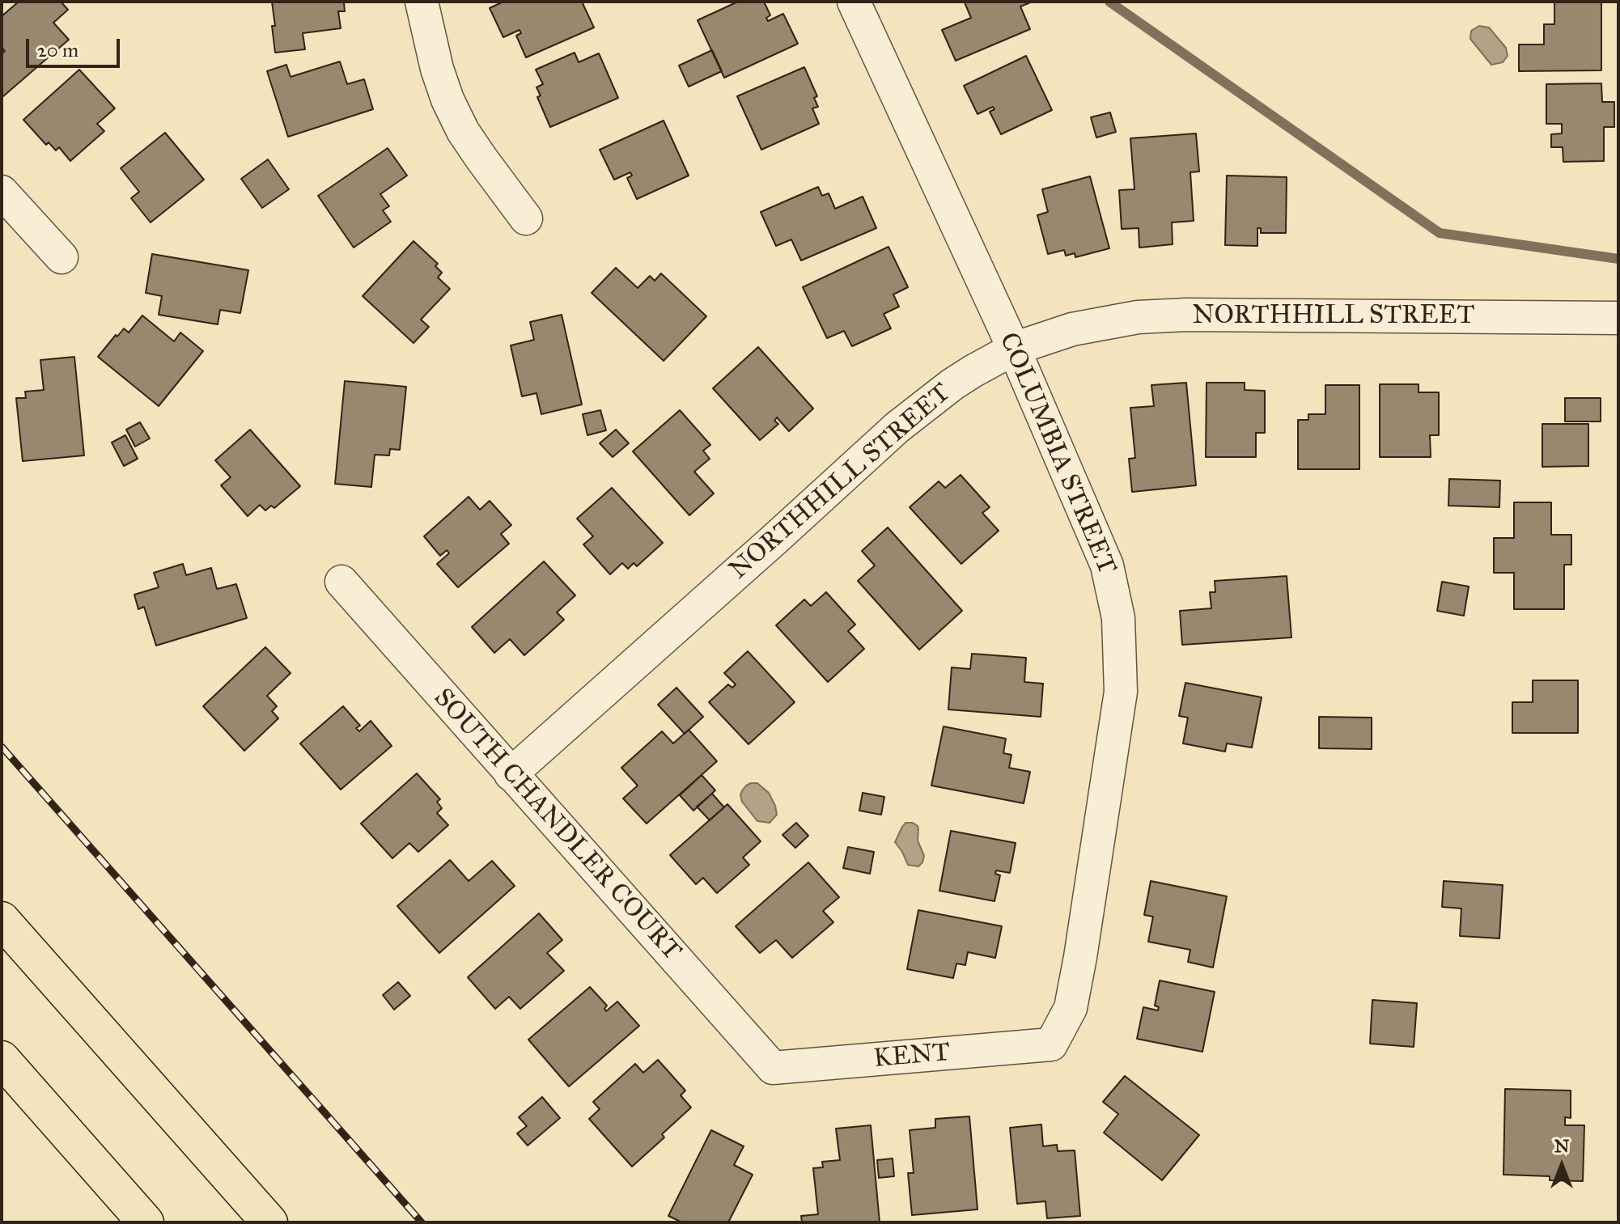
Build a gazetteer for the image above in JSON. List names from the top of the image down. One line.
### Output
{"streets":{"street":["NORTHHILL STREET","COLUMBIA STREET","SOUTH CHANDLER COURT","KENT"]},"crossings":[["NORTHHILL STREET","COLUMBIA STREET"],["NORTHHILL STREET","SOUTH CHANDLER COURT"],["COLUMBIA STREET","KENT"],["SOUTH CHANDLER COURT","KENT"]],"scale_bar":"20 m","north":"top"}
